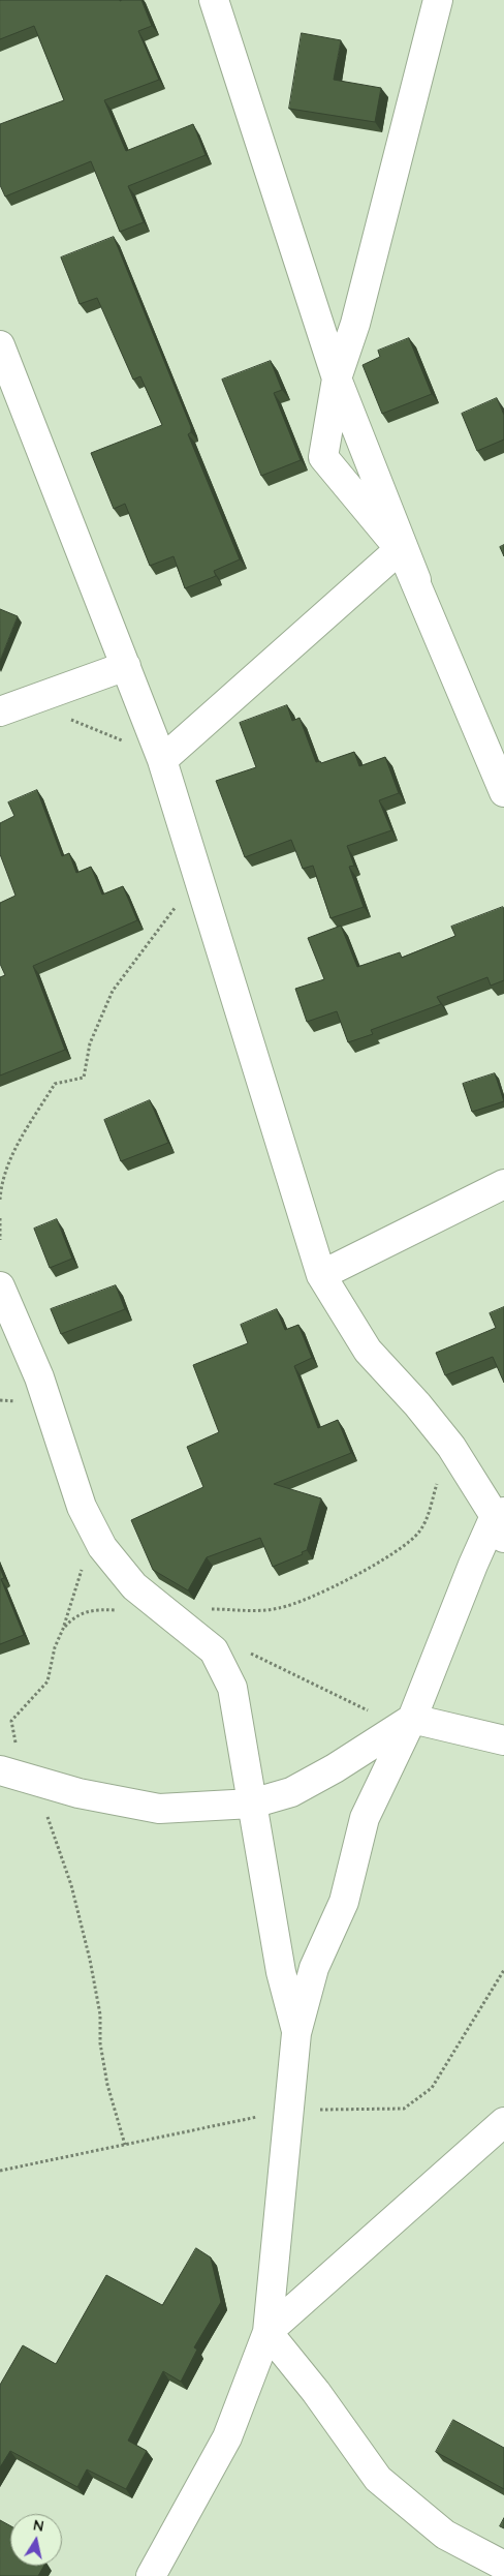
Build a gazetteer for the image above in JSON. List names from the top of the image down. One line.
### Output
{"north":"top"}
